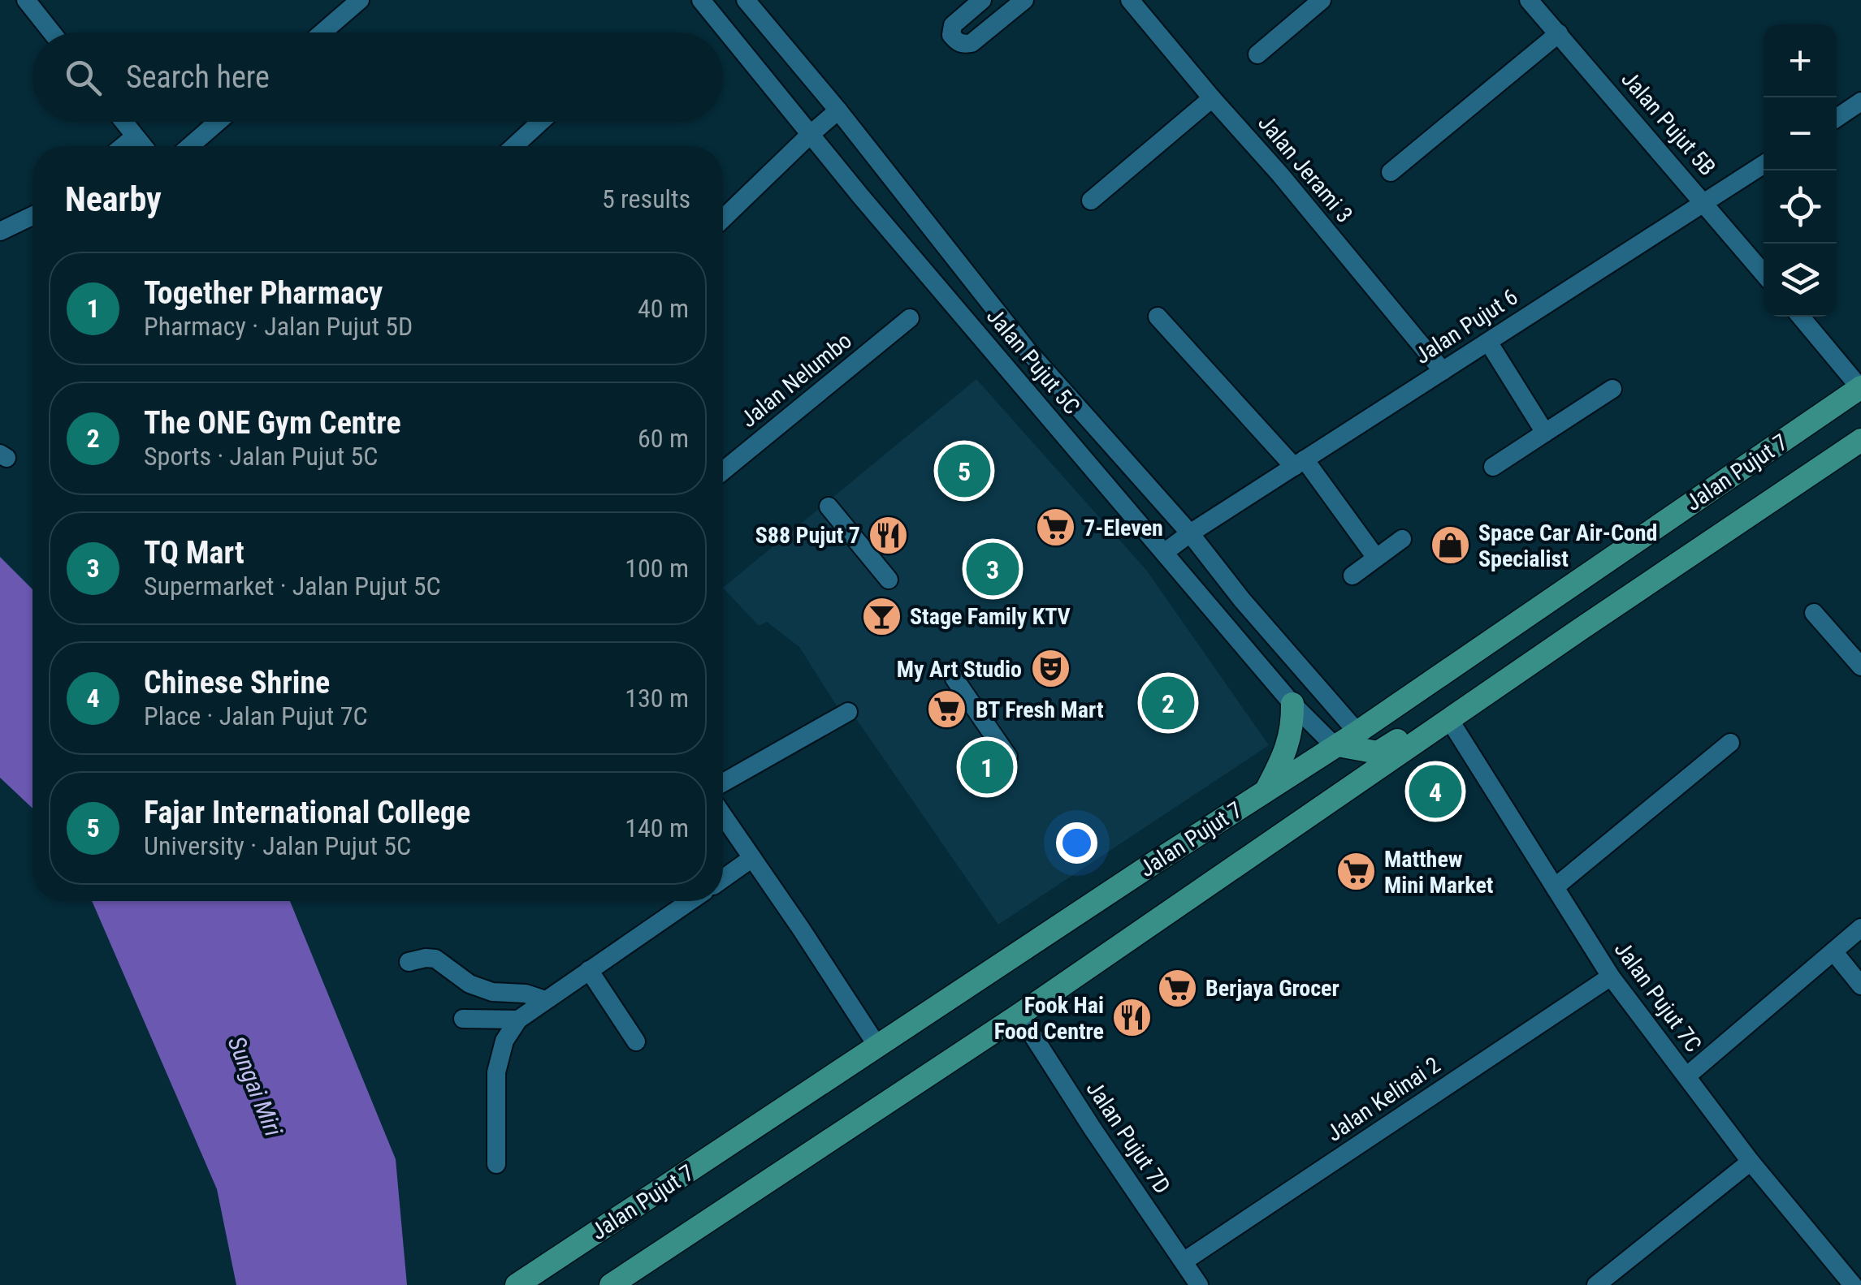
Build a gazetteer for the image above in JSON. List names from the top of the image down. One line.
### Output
{"streets":{"main road":["Jalan Pujut 7"],"street":["Jalan Pujut 5B","Jalan Jerami 3","Jalan Pujut 6","Jalan Pujut 5C","Jalan Nelumbo","Jalan Pujut 7C","Jalan Kelinai 2","Jalan Pujut 7D"]},"crossings":[["Jalan Pujut 5B","Jalan Pujut 6"],["Jalan Jerami 3","Jalan Pujut 6"],["Jalan Pujut 6","Jalan Pujut 5C"],["Jalan Pujut 5C","Jalan Pujut 7"],["Jalan Pujut 7","Jalan Pujut 7C"],["Jalan Pujut 7","Jalan Pujut 7D"],["Jalan Pujut 7C","Jalan Kelinai 2"],["Jalan Kelinai 2","Jalan Pujut 7D"]],"water":["Sungai Miri"],"places":{"supermarket":["7-Eleven","BT Fresh Mart","Matthew Mini Market","Berjaya Grocer"],"restaurant":["S88 Pujut 7","Fook Hai Food Centre"],"shop":["Space Car Air-Cond Specialist"],"bar":["Stage Family KTV"],"theatre":["My Art Studio"]},"page":{"map_buttons":["+","−"],"search":"Search here","heading":["Nearby","5 results"],"list":[{"mark":"1","name":"Together Pharmacy","note":"Pharmacy · Jalan Pujut 5D","value":"40 m"},{"mark":"2","name":"The ONE Gym Centre","note":"Sports · Jalan Pujut 5C","value":"60 m"},{"mark":"3","name":"TQ Mart","note":"Supermarket · Jalan Pujut 5C","value":"100 m"},{"mark":"4","name":"Chinese Shrine","note":"Place · Jalan Pujut 7C","value":"130 m"},{"mark":"5","name":"Fajar International College","note":"University · Jalan Pujut 5C","value":"140 m"}],"pins":["5","3","2","1","4"]}}
